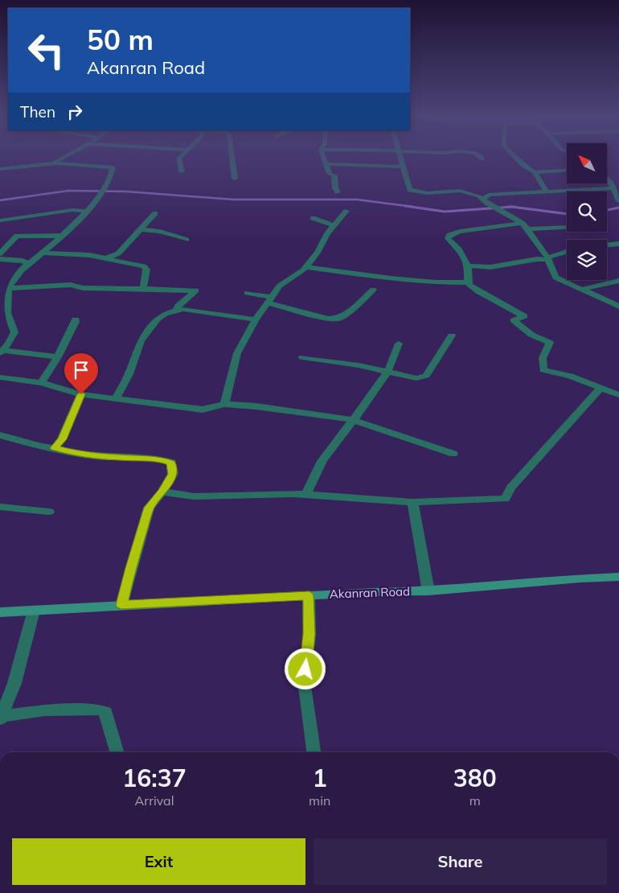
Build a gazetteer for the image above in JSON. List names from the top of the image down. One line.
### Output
{"streets":{"main road":["Akanran Road"]},"north":"top left","page":{"turn":["50 m","Akanran Road"],"then":"Then","eta":["16:37","Arrival","1","min","380","m"],"buttons":["Exit","Share"]}}
